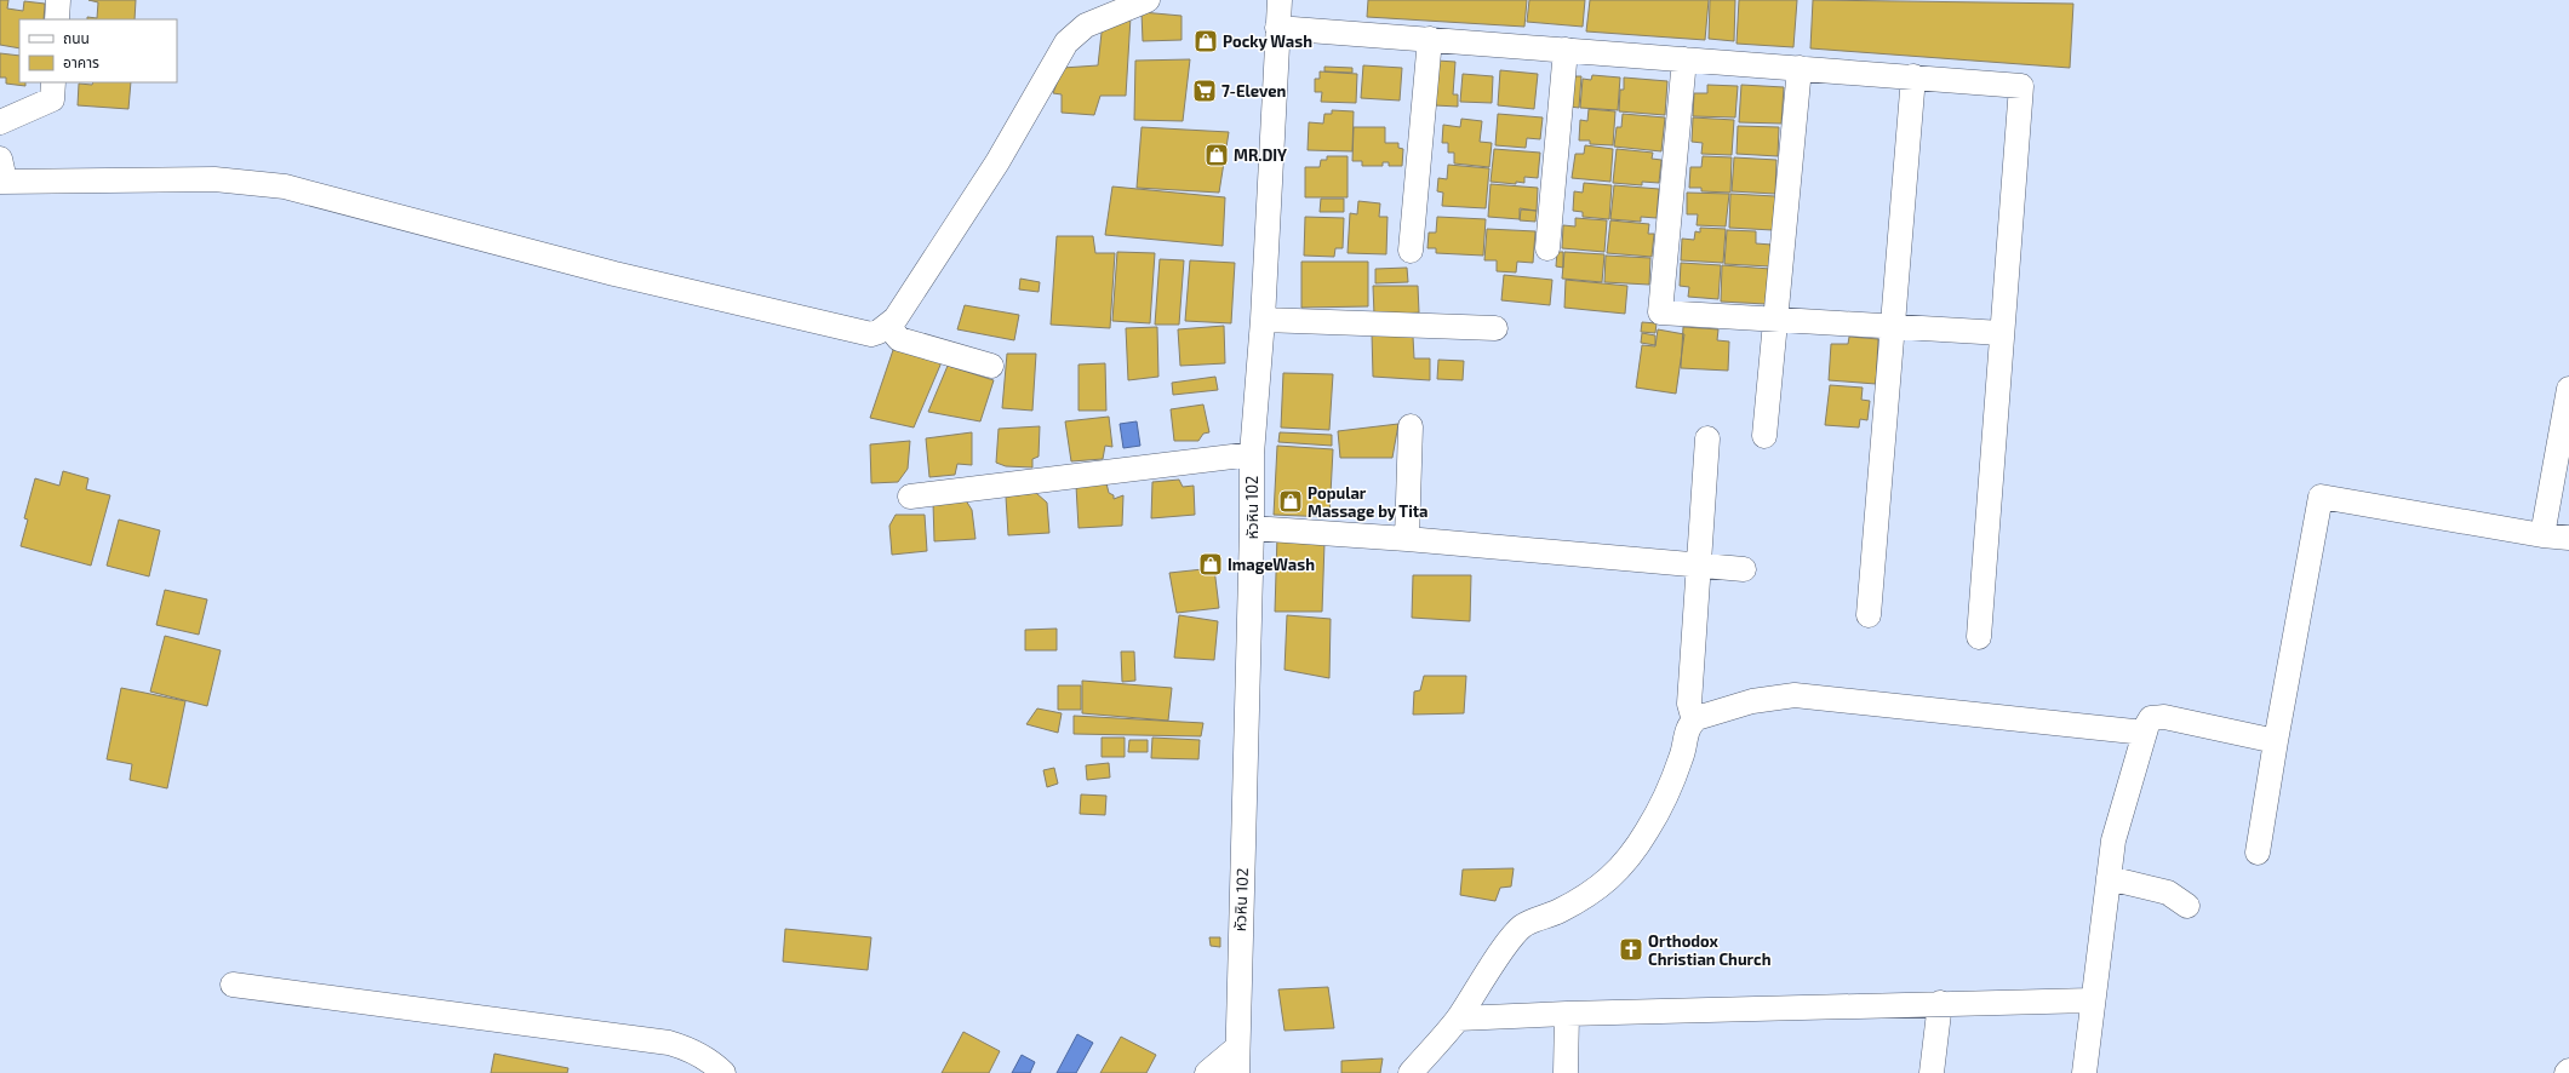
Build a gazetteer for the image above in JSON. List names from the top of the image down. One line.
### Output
{"streets":{"street":["หัวหิน 102"]},"places":{"shop":["Pocky Wash","MR.DIY","Popular Massage by Tita","ImageWash"],"supermarket":["7-Eleven"],"church":["Orthodox Christian Church"]},"legend":["ถนน","อาคาร"]}
